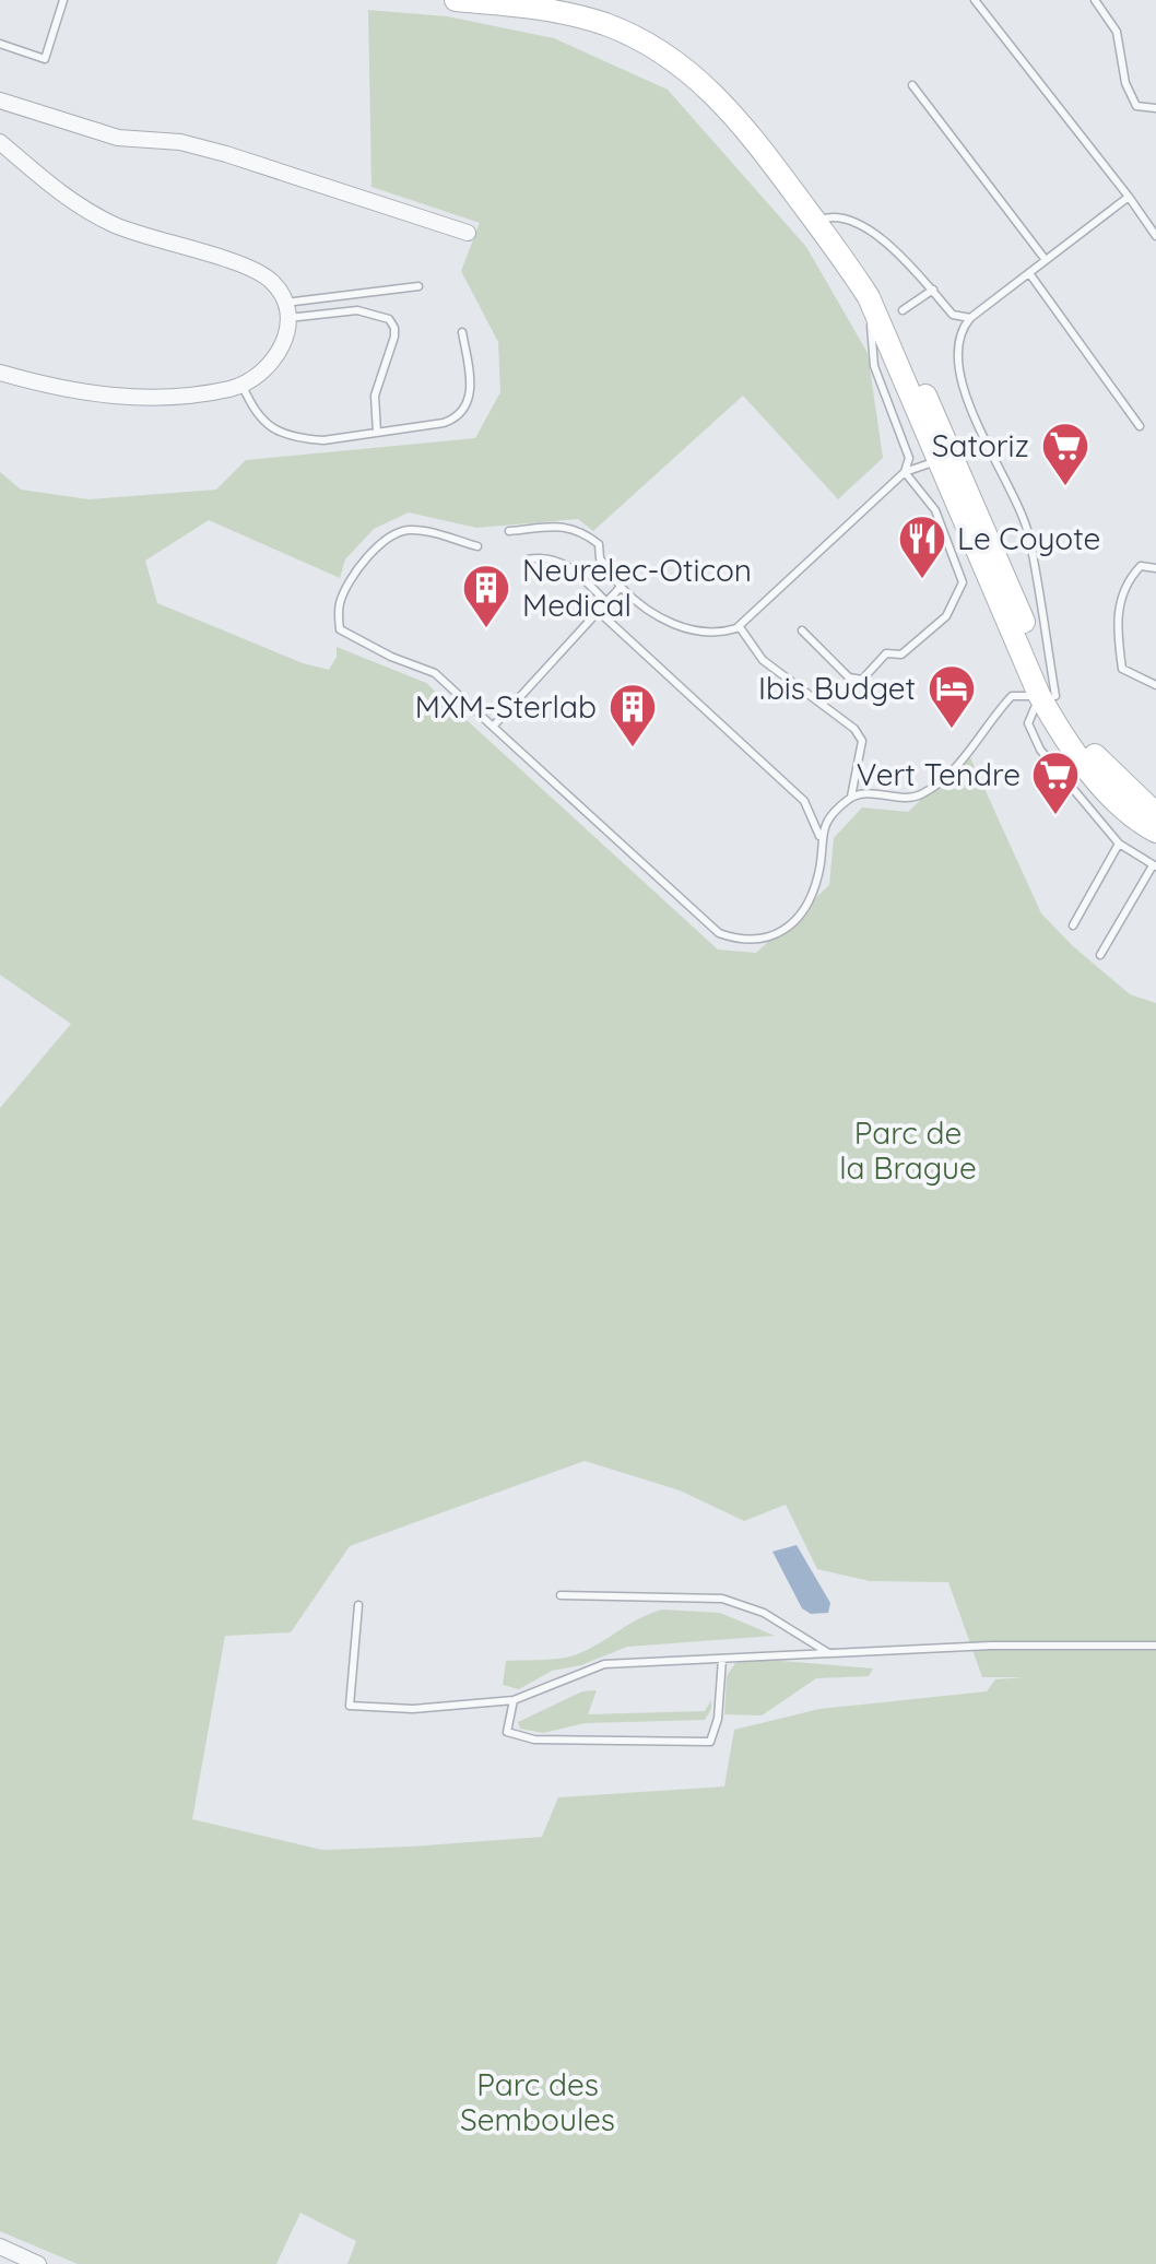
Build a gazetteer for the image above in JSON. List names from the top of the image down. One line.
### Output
{"parks":["Parc de la Brague","Parc des Semboules"],"places":{"supermarket":["Satoriz","Vert Tendre"],"restaurant":["Le Coyote"],"building":["Neurelec-Oticon Medical","MXM-Sterlab"],"hotel":["Ibis Budget"]}}
